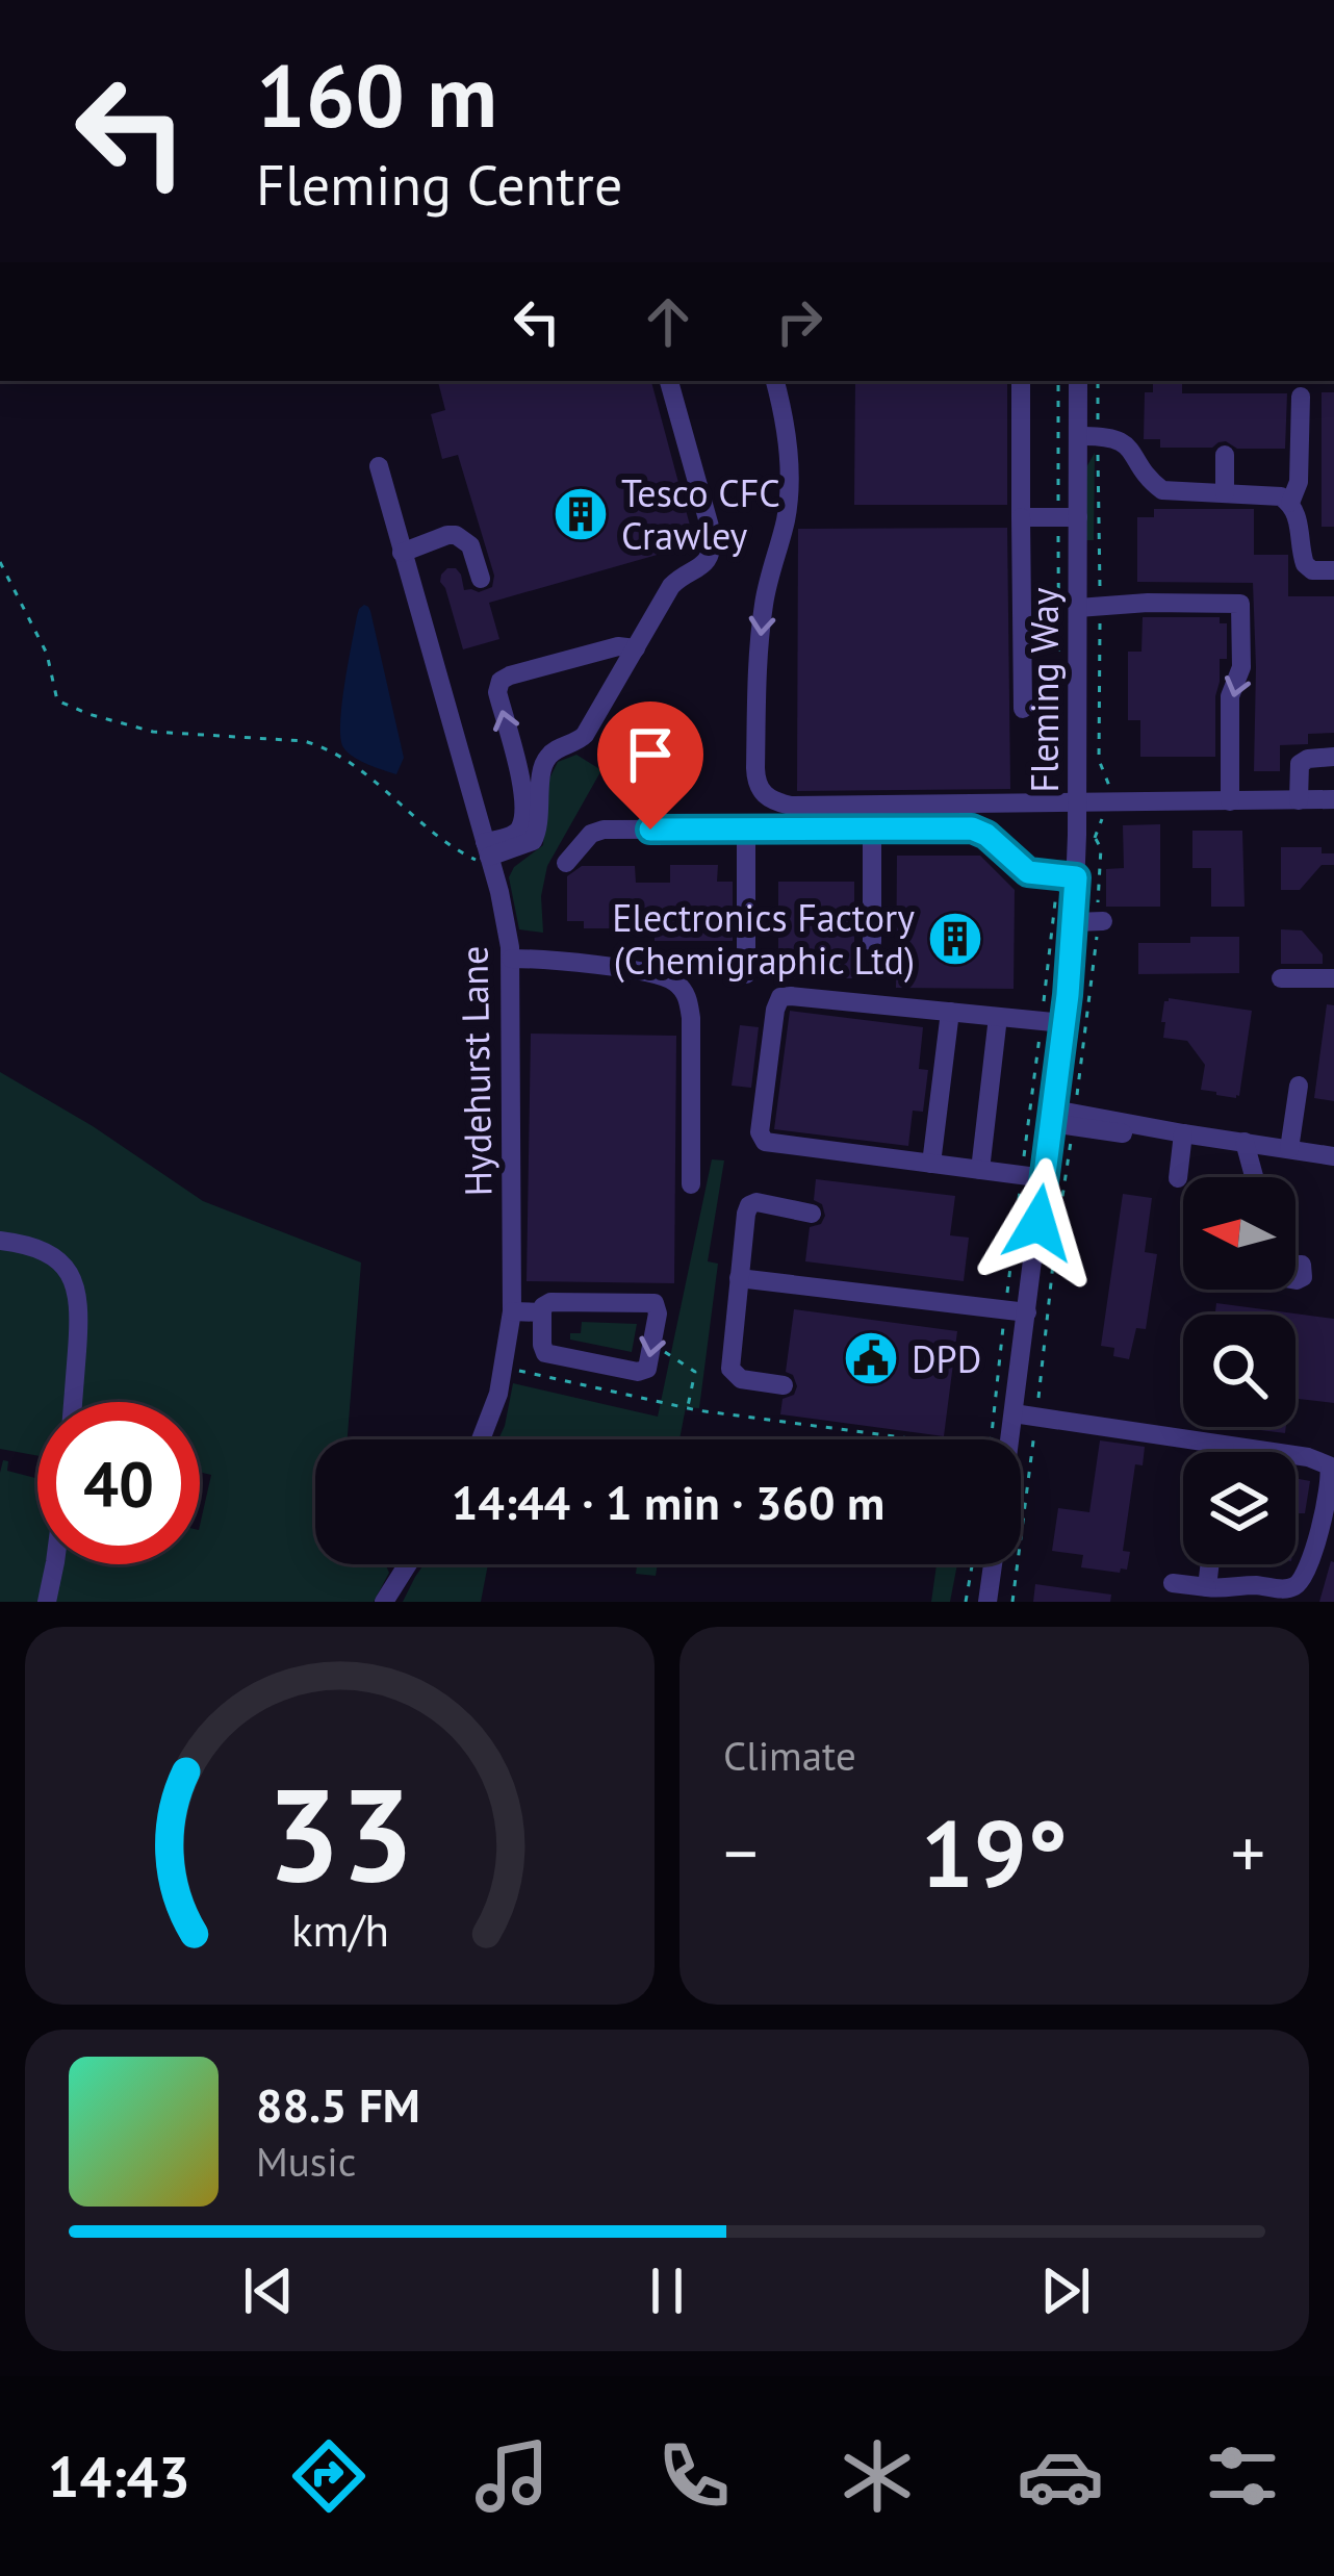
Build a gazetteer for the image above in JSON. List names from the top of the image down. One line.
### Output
{"streets":{"street":["Fleming Way","Hydehurst Lane"]},"places":{"building":["Tesco CFC Crawley","Electronics Factory (Chemigraphic Ltd)"],"public building":["DPD"]},"north":"left","page":{"turn":["160 m","Fleming Centre"],"limit":"40","trip":"14:44 · 1 min · 360 m","tile":"Climate","heat":["−","19°","+"],"song":["88.5 FM","Music"],"tabs":"14:43","gauge":["33","km/h"]}}
